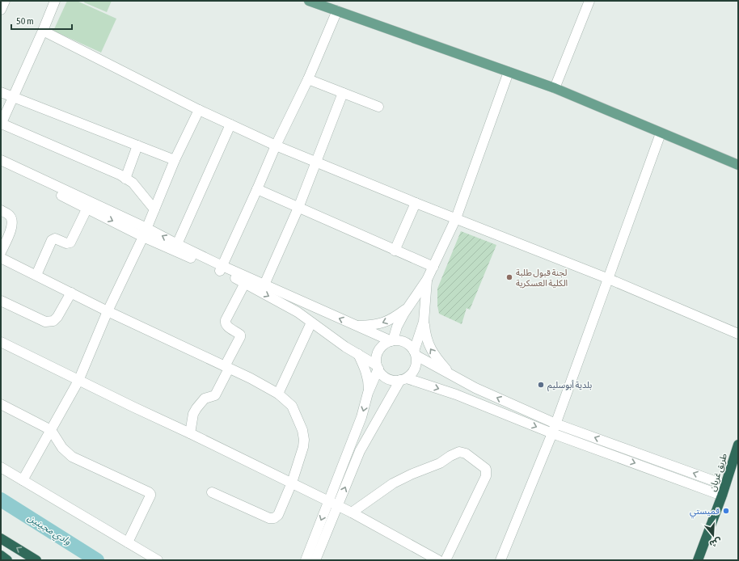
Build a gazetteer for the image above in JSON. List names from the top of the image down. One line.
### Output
{"streets":{"highway":["طريق غريان"]},"water":["وادي مجينين"],"places":["لجنة قبول طلبة الكلية العسكرية","بلدية أبوسليم","قميستي"],"scale_bar":"50 m","north":"bottom"}
